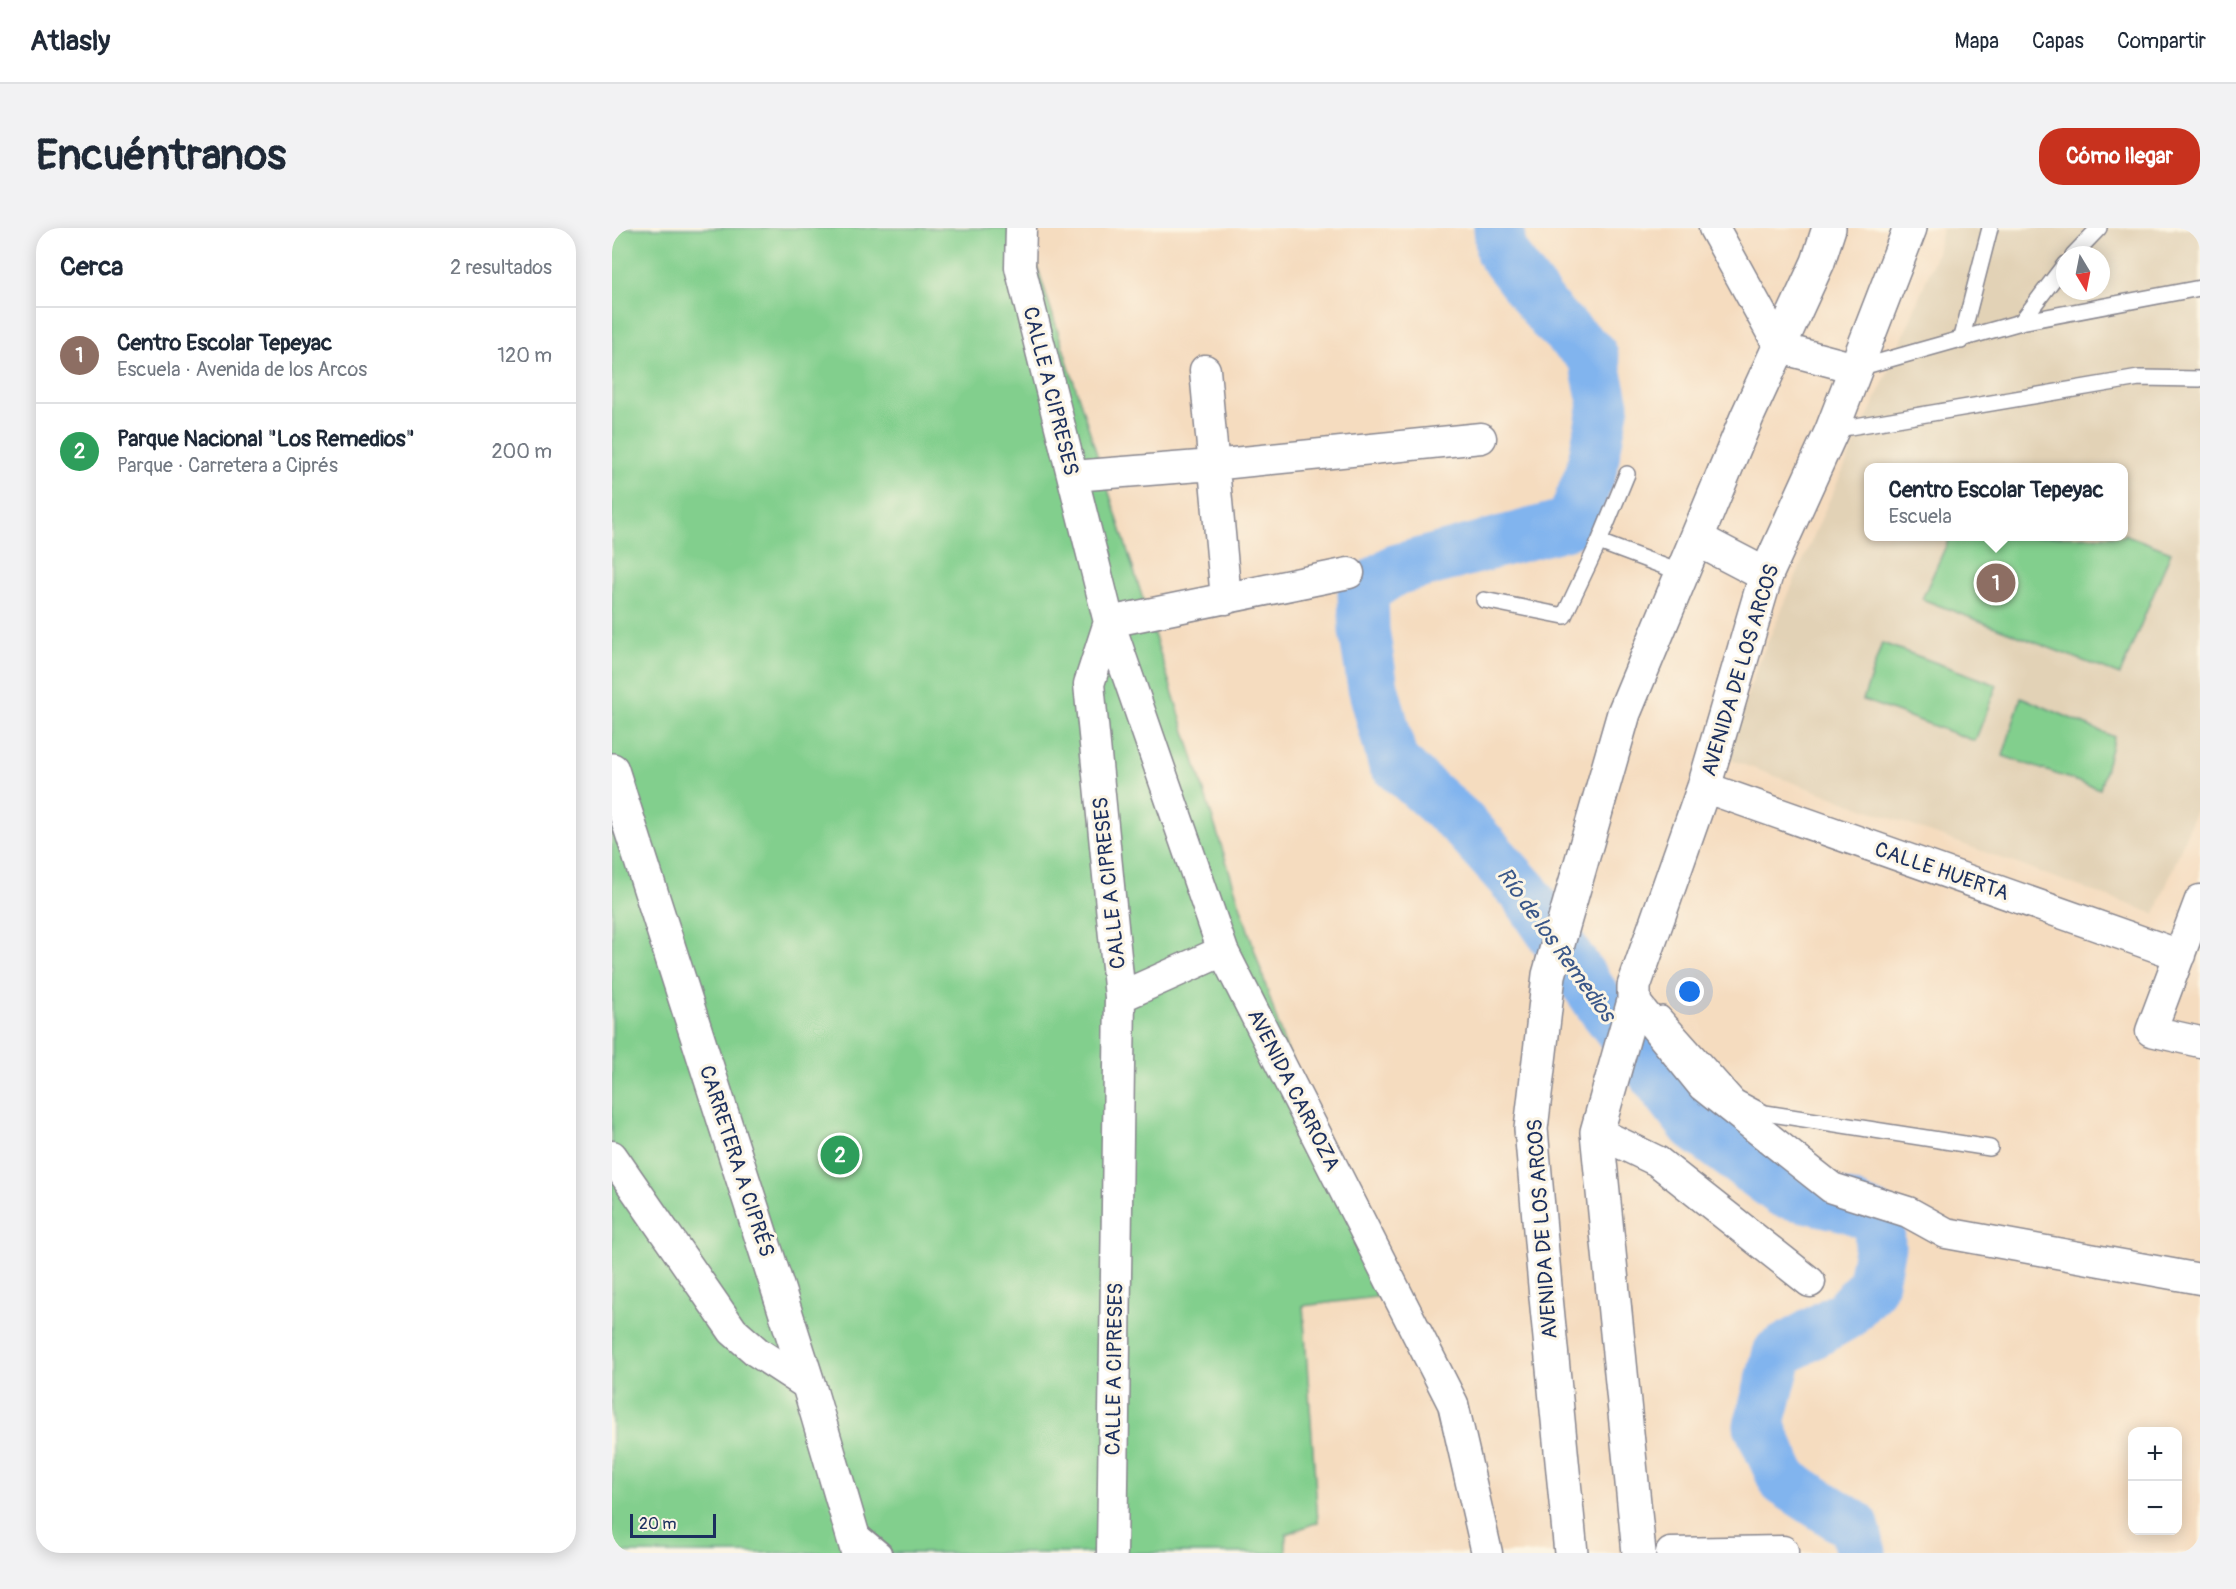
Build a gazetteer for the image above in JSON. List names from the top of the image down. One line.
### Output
{"streets":{"main road":["AVENIDA DE LOS ARCOS","CARRETERA A CIPRÉS"],"street":["CALLE A CIPRESES","CALLE HUERTA","AVENIDA CARROZA"]},"crossings":[["CALLE A CIPRESES","AVENIDA CARROZA"],["AVENIDA DE LOS ARCOS","CALLE HUERTA"]],"water":["Río de los Remedios"],"scale_bar":"20 m","north":"bottom","page":{"header":"Atlasly","nav":["Mapa","Capas","Compartir"],"buttons":"Cómo llegar","title":"Encuéntranos","heading":["Cerca","2 resultados"],"list":[{"mark":"1","name":"Centro Escolar Tepeyac","note":"Escuela · Avenida de los Arcos","value":"120 m"},{"mark":"2","name":"Parque Nacional \"Los Remedios\"","note":"Parque · Carretera a Ciprés","value":"200 m"}],"popup":["Centro Escolar Tepeyac","Escuela"],"pins":["1","2"],"map_buttons":["+","−"],"scale":"20 m"}}
